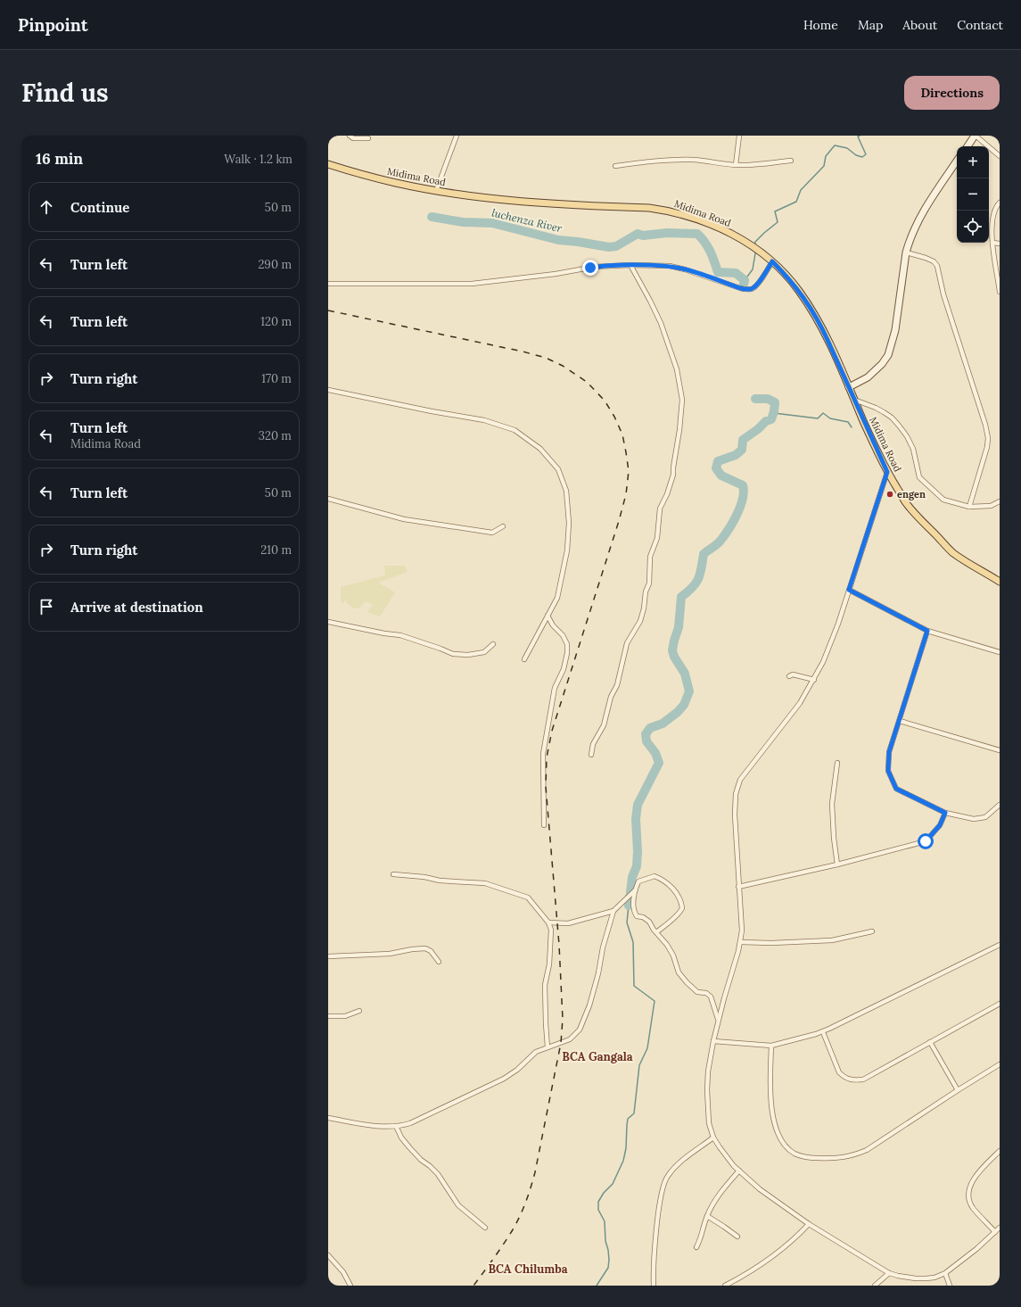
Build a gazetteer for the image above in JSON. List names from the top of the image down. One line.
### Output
{"streets":{"main road":["Midima Road"]},"districts":["BCA Gangala","BCA Chilumba"],"water":["luchenza River"],"places":["engen"],"page":{"header":"Pinpoint","nav":["Home","Map","About","Contact"],"buttons":"Directions","title":"Find us","heading":["16 min","Walk · 1.2 km"],"map_buttons":["+","−"],"list":[["Continue","50 m"],["Turn left","290 m"],["Turn left","120 m"],["Turn right","170 m"],["Turn left","Midima Road","320 m"],["Turn left","50 m"],["Turn right","210 m"],"Arrive at destination"]}}
